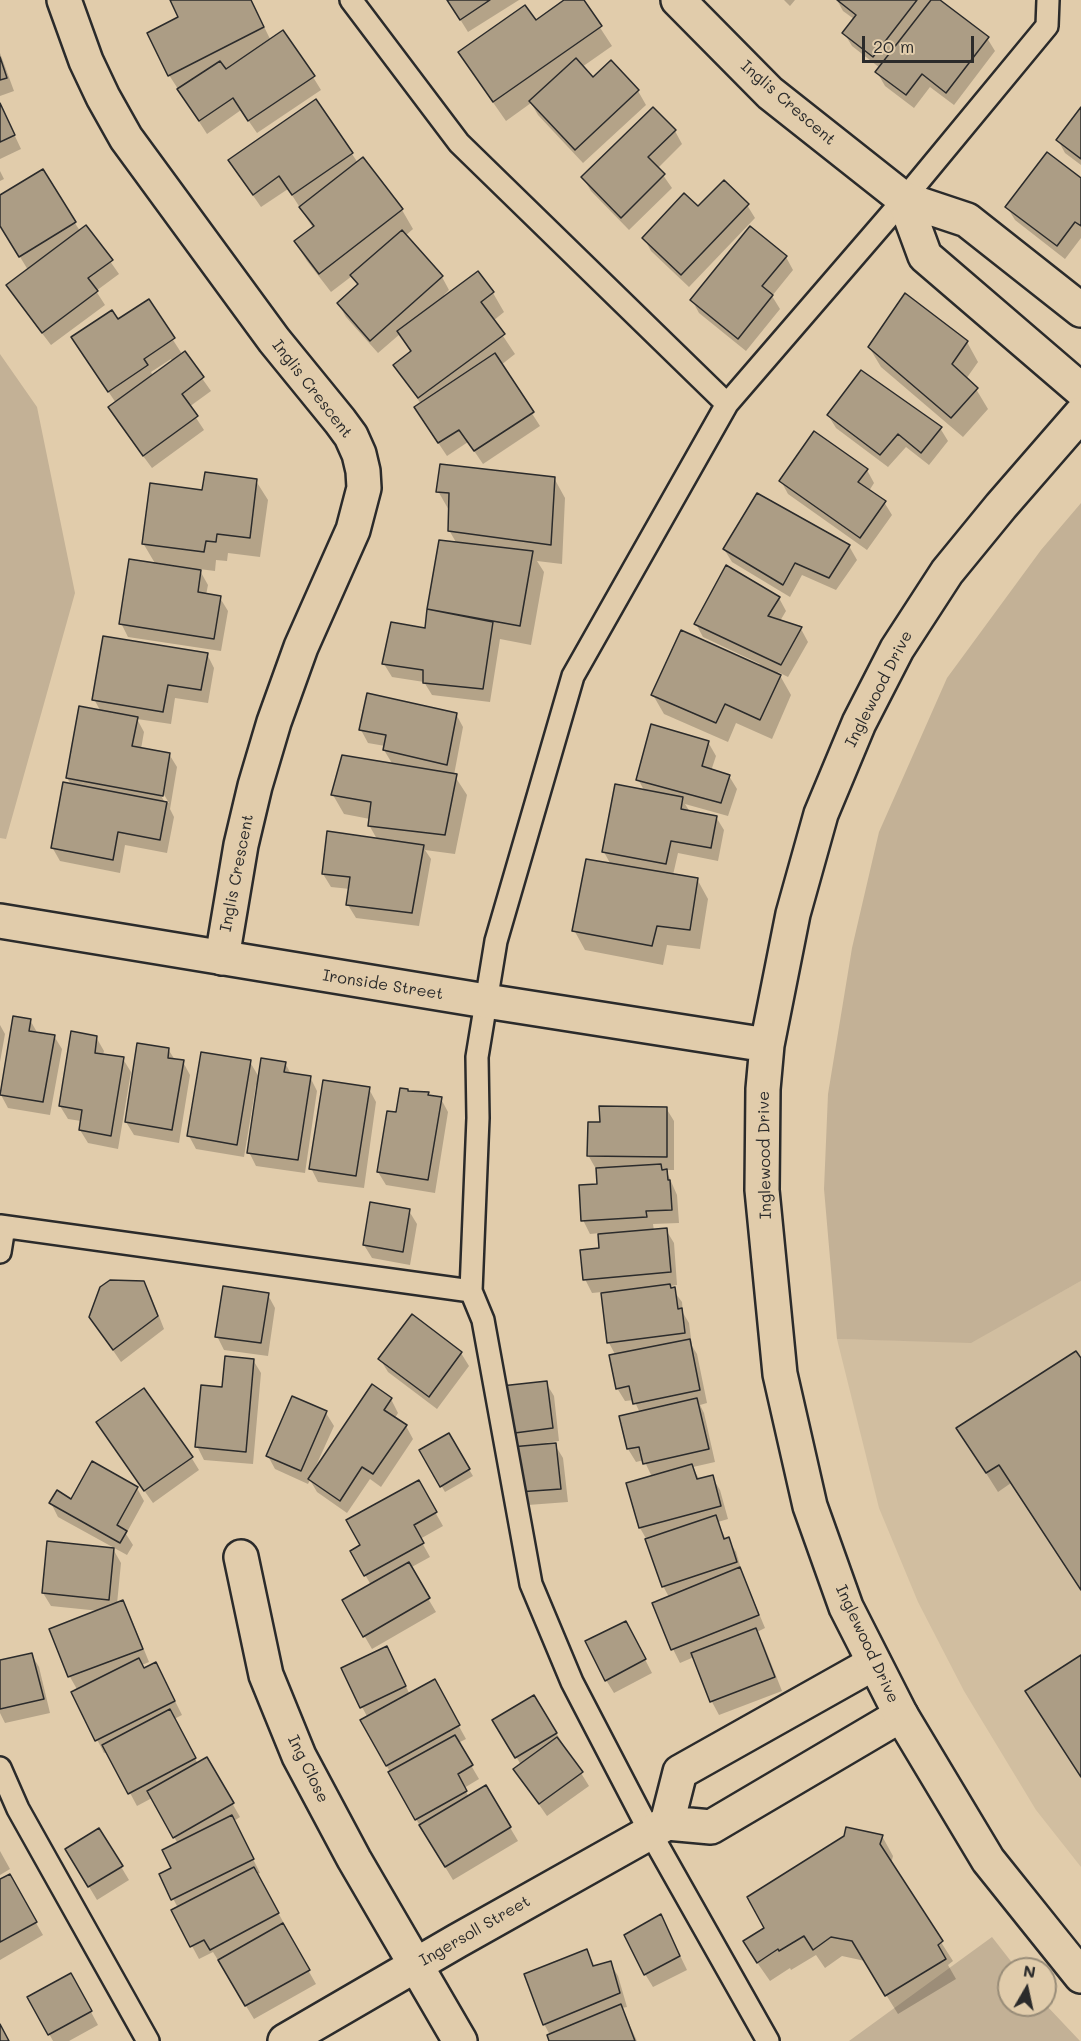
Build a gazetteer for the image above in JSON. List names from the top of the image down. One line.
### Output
{"streets":{"street":["Inglis Crescent","Inglewood Drive","Ironside Street","Ing Close","Ingersoll Street"]},"crossings":[["Inglis Crescent","Ironside Street"],["Inglewood Drive","Ironside Street"],["Ing Close","Ingersoll Street"]],"scale_bar":"20 m","north":"top"}
